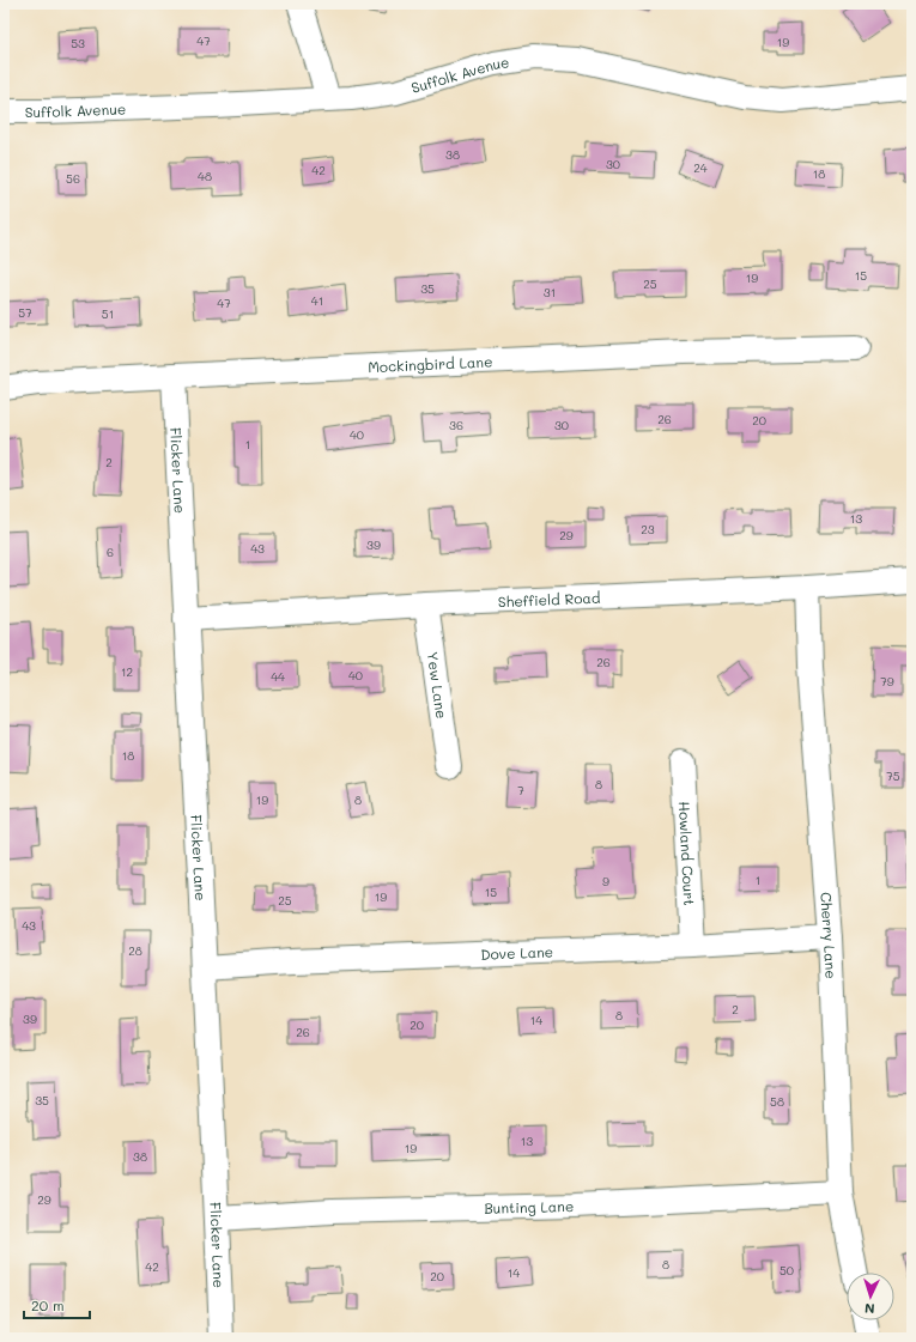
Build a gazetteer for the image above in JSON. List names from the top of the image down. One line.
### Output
{"streets":{"street":["Suffolk Avenue","Mockingbird Lane","Flicker Lane","Sheffield Road","Yew Lane","Howland Court","Cherry Lane","Dove Lane","Bunting Lane"]},"crossings":[["Mockingbird Lane","Flicker Lane"],["Flicker Lane","Sheffield Road"],["Flicker Lane","Dove Lane"],["Flicker Lane","Bunting Lane"],["Sheffield Road","Yew Lane"],["Sheffield Road","Cherry Lane"],["Howland Court","Dove Lane"],["Cherry Lane","Dove Lane"],["Cherry Lane","Bunting Lane"]],"house_numbers":["47","19","53","38","30","24","42","18","48","56","15","19","25","35","31","41","47","57","51","26","20","36","30","40","1","2","13","23","29","39","43","6","26","12","40","44","79","18","75","8","7","19","8","1","9","15","19","25","43","28","2","8","39","14","20","26","35","58","13","19","38","29","8","42","50","14","20"],"scale_bar":"20 m","north":"bottom"}
